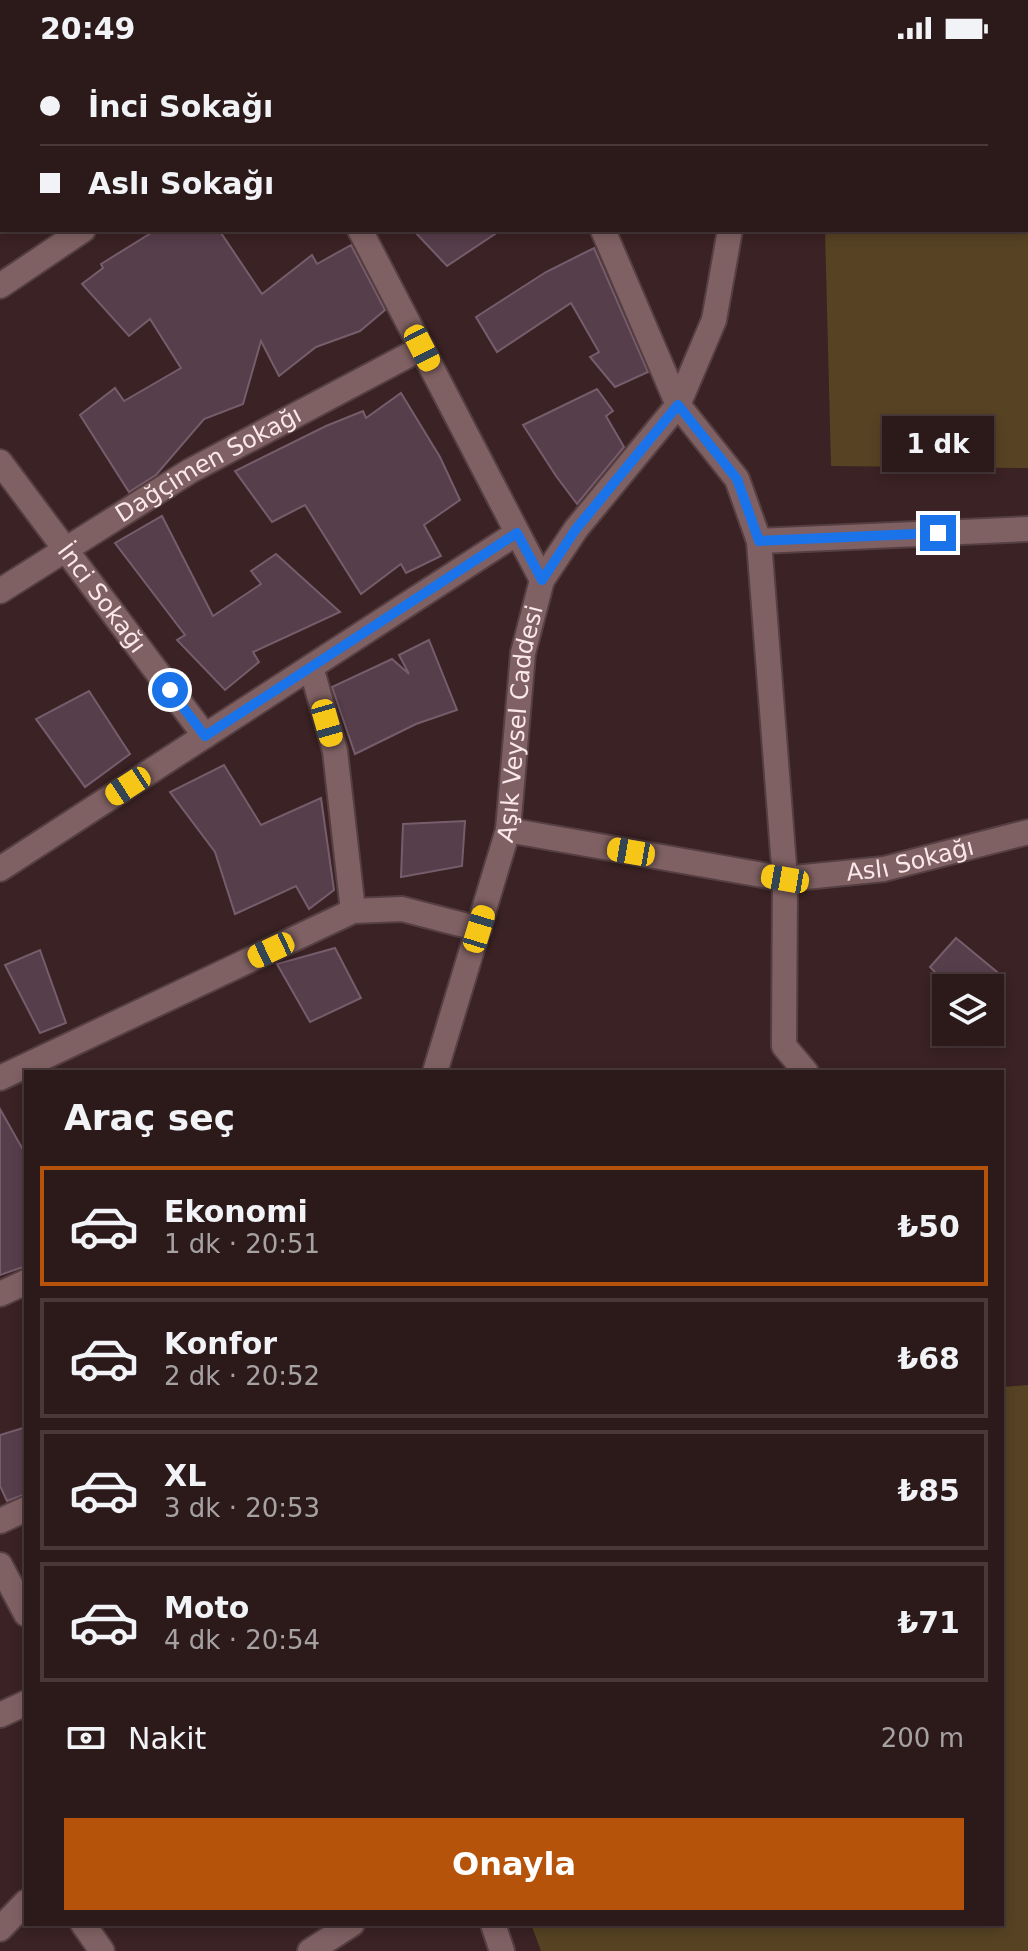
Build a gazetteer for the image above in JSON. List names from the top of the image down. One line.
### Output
{"streets":{"street":["Dağçimen Sokağı","İnci Sokağı","Aşık Veysel Caddesi","Aslı Sokağı"]},"crossings":[["Dağçimen Sokağı","İnci Sokağı"],["Aşık Veysel Caddesi","Aslı Sokağı"]],"page":{"status":"20:49","banner":["İnci Sokağı","Aslı Sokağı"],"bubble":"1 dk","heading":"Araç seç","list":[{"name":"Ekonomi","note":"1 dk · 20:51","value":"₺50"},{"name":"Konfor","note":"2 dk · 20:52","value":"₺68"},{"name":"XL","note":"3 dk · 20:53","value":"₺85"},{"name":"Moto","note":"4 dk · 20:54","value":"₺71"}],"pay":["Nakit","200 m"],"buttons":"Onayla"}}
